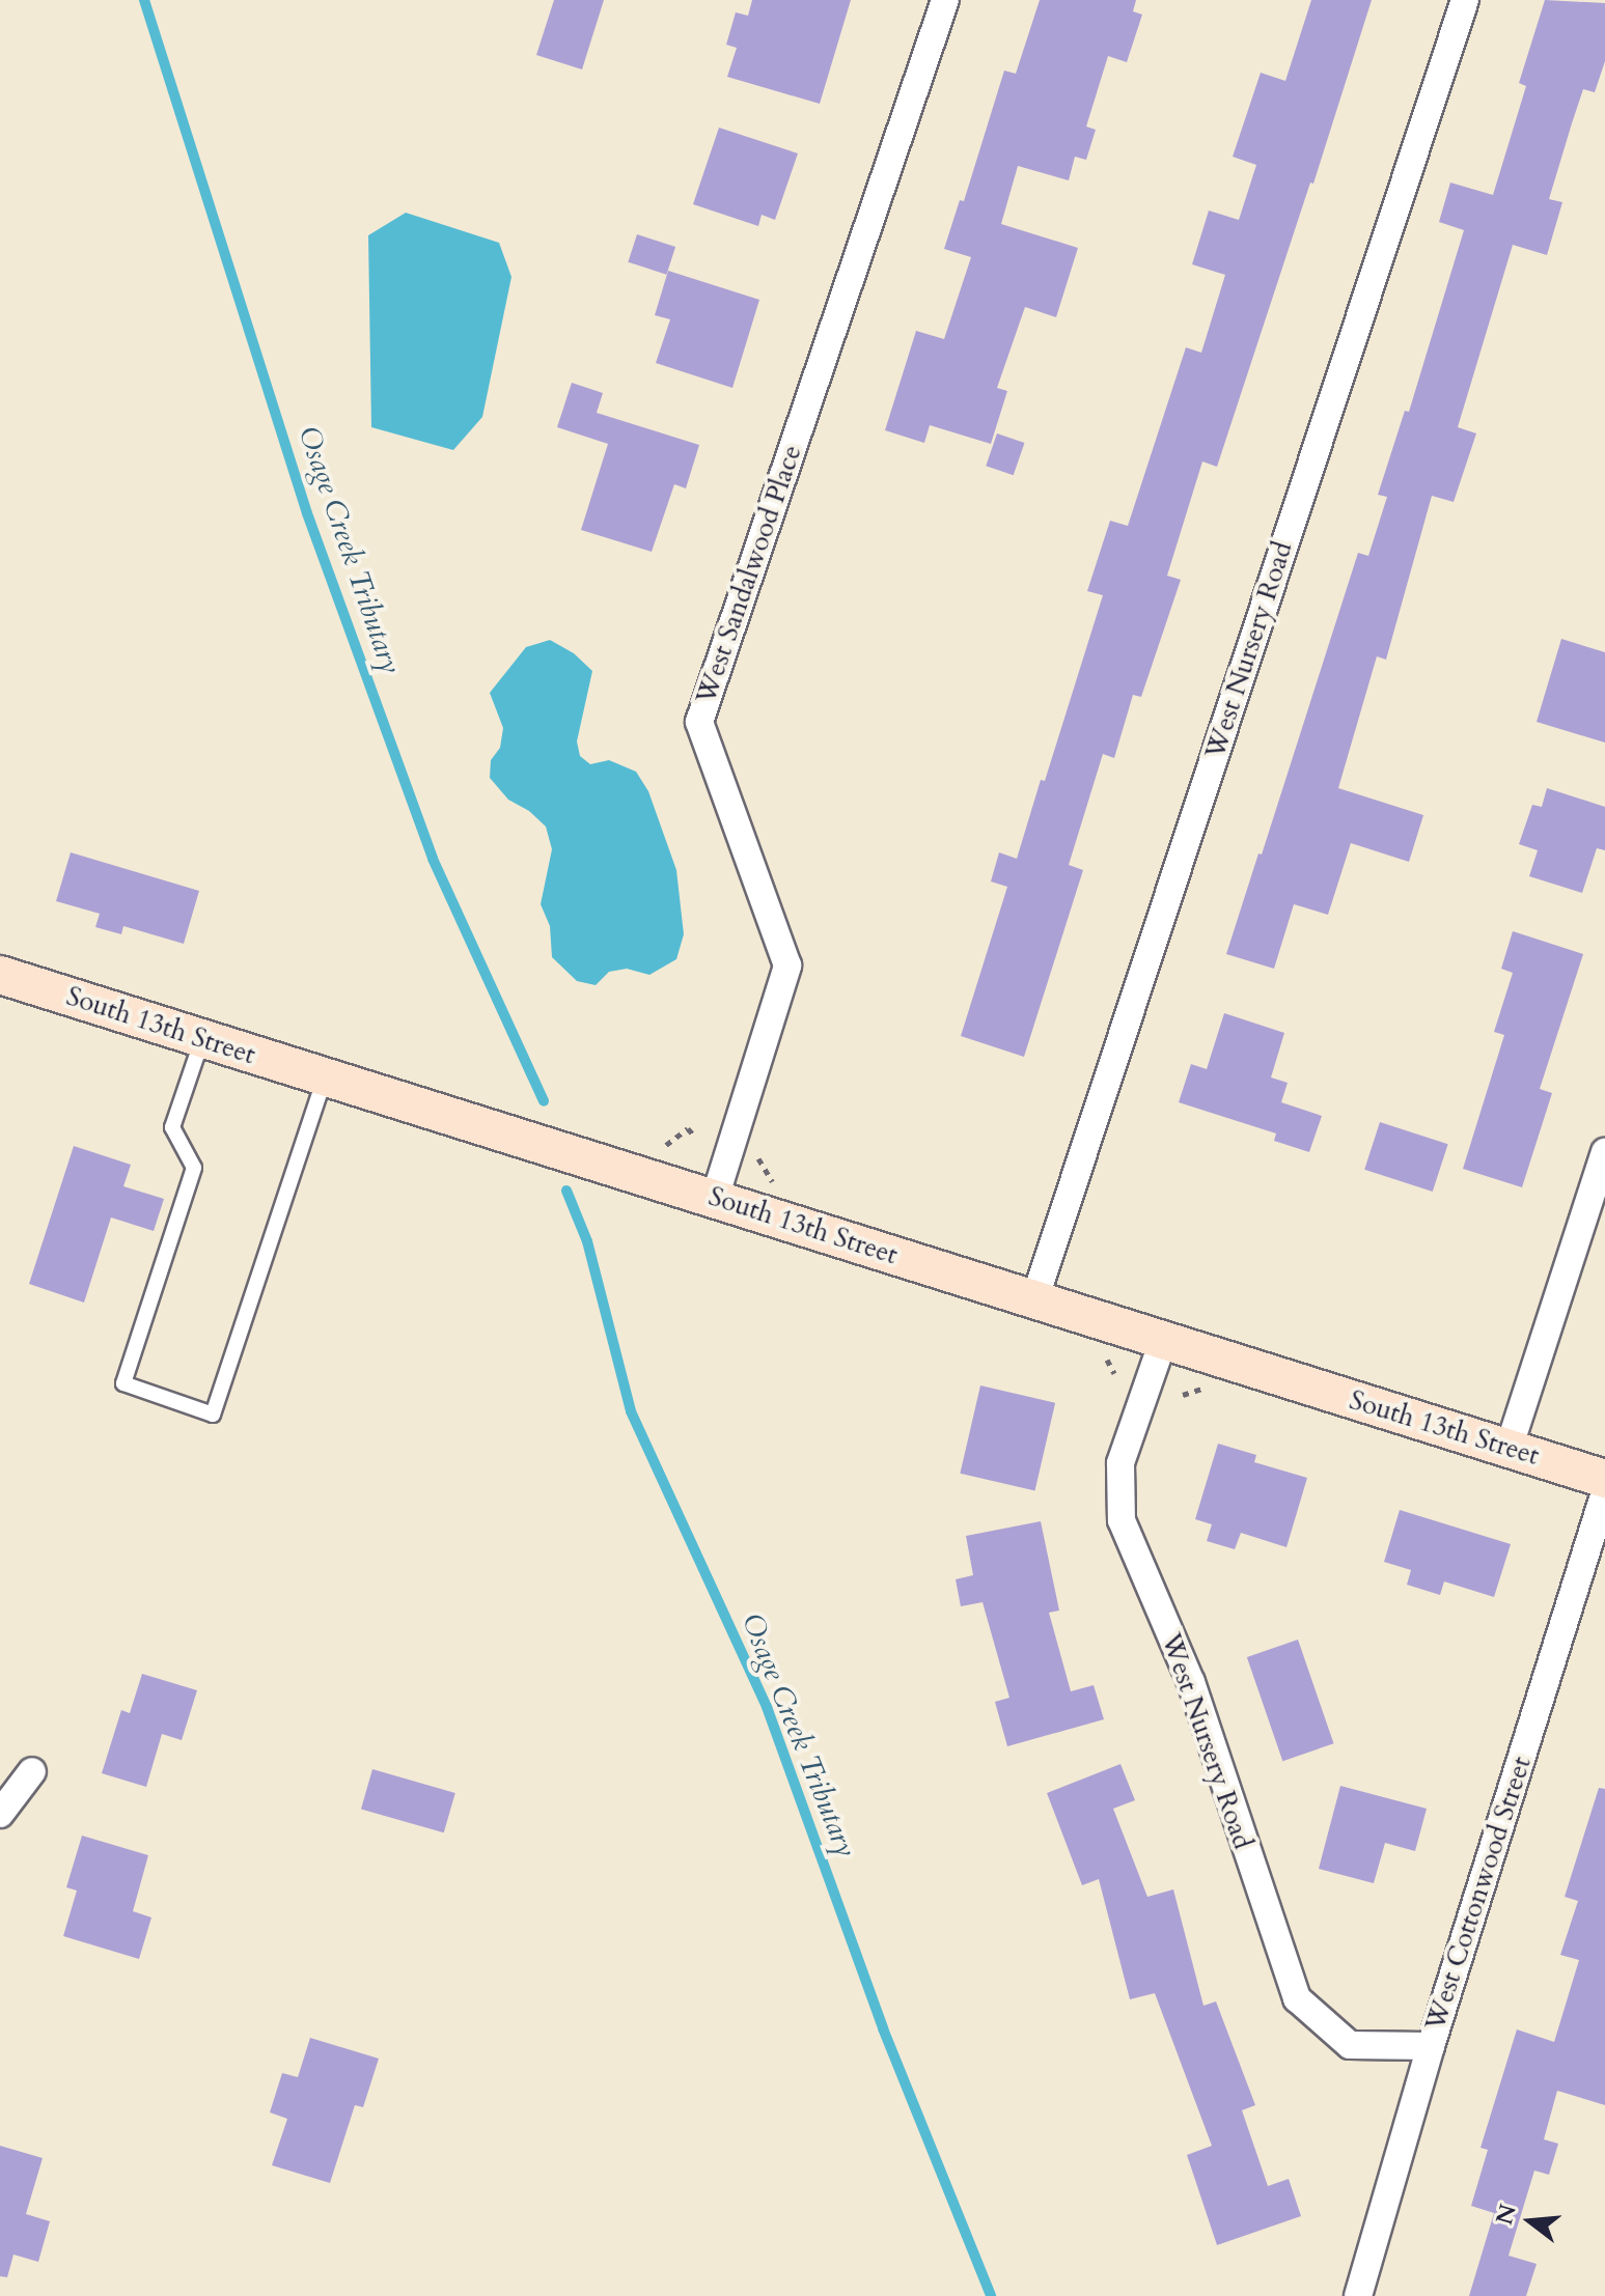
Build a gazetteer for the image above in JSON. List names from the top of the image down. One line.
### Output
{"streets":{"street":["West Sandalwood Place","West Nursery Road","South 13th Street","West Cottonwood Street"]},"crossings":[["West Sandalwood Place","South 13th Street"],["West Nursery Road","South 13th Street"],["West Nursery Road","West Cottonwood Street"]],"water":["Osage Creek Tributary"],"north":"left"}
